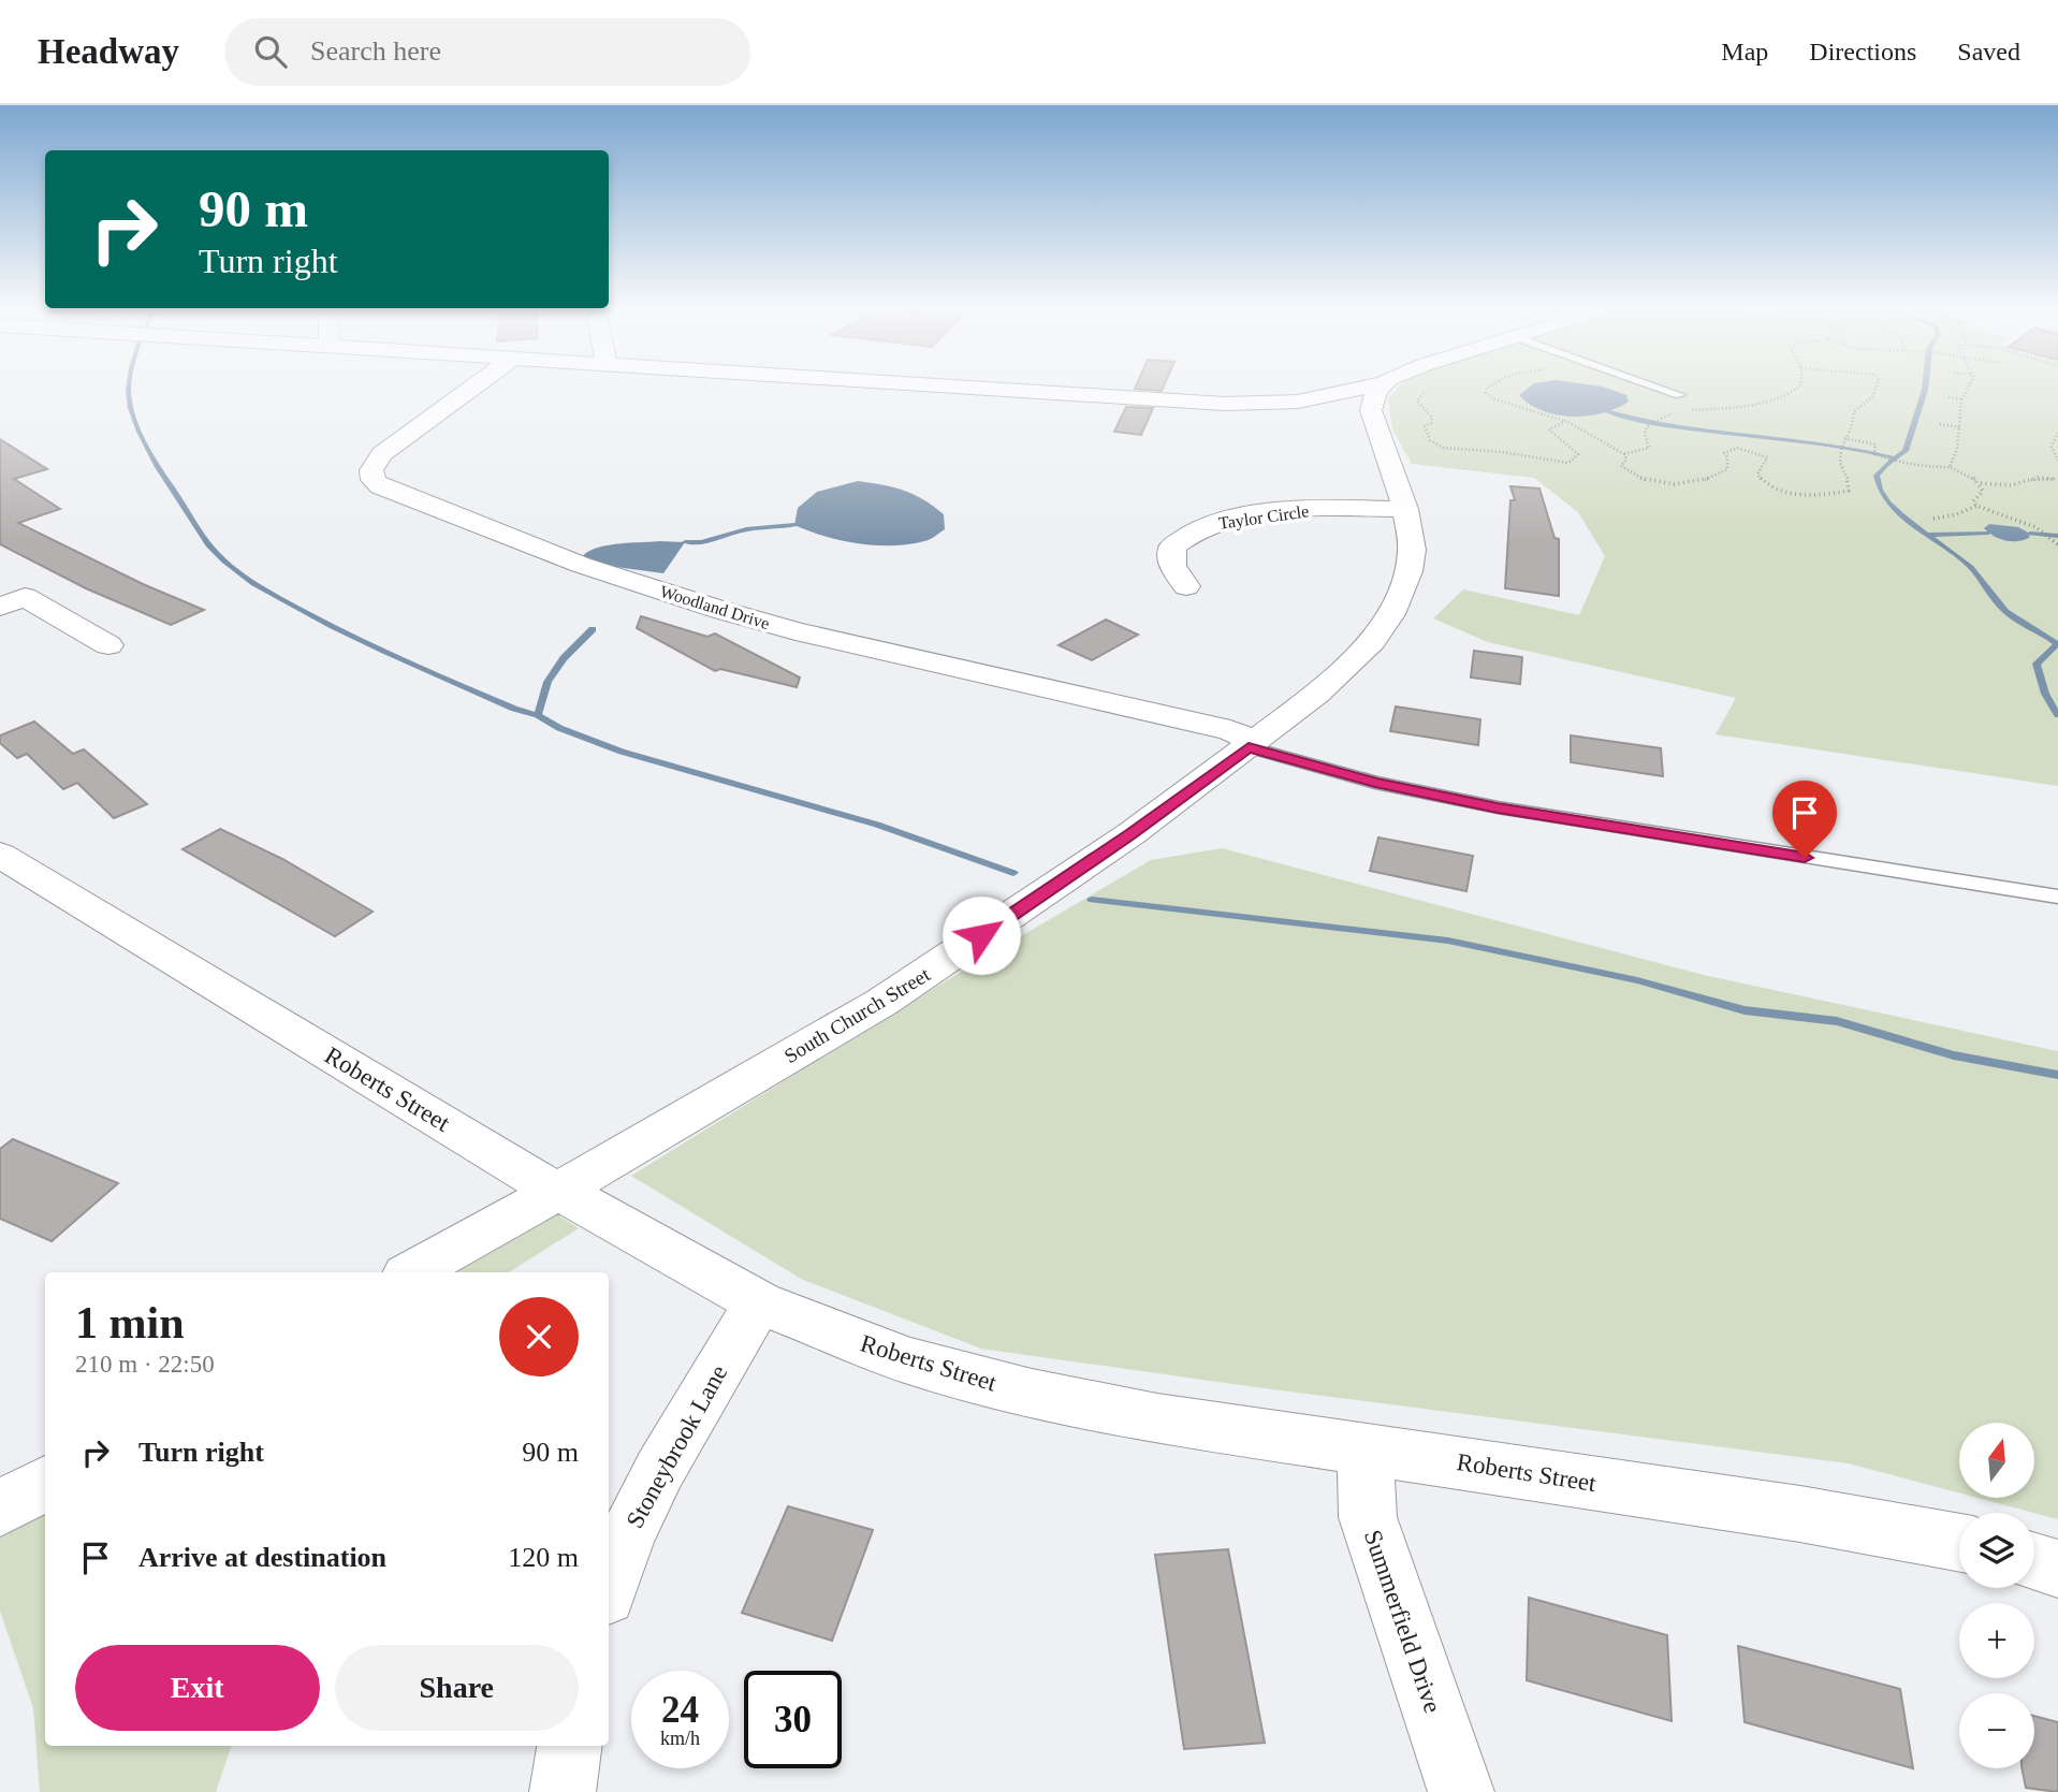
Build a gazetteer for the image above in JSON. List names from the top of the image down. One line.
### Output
{"streets":{"street":["Taylor Circle","Woodland Drive","South Church Street","Roberts Street","Stoneybrook Lane","Summerfield Drive"]},"crossings":[["Taylor Circle","South Church Street"],["Woodland Drive","South Church Street"],["South Church Street","Roberts Street"],["Roberts Street","Stoneybrook Lane"],["Roberts Street","Summerfield Drive"]],"north":"top","page":{"header":"Headway","search":"Search here","nav":["Map","Directions","Saved"],"turn":["90 m","Turn right"],"heading":["1 min","210 m · 22:50"],"list":[{"name":"Turn right","value":"90 m"},{"name":"Arrive at destination","value":"120 m"}],"map_buttons":["+","−"],"buttons":["Exit","Share"],"speed":"24 km/h","limit":"30"}}
